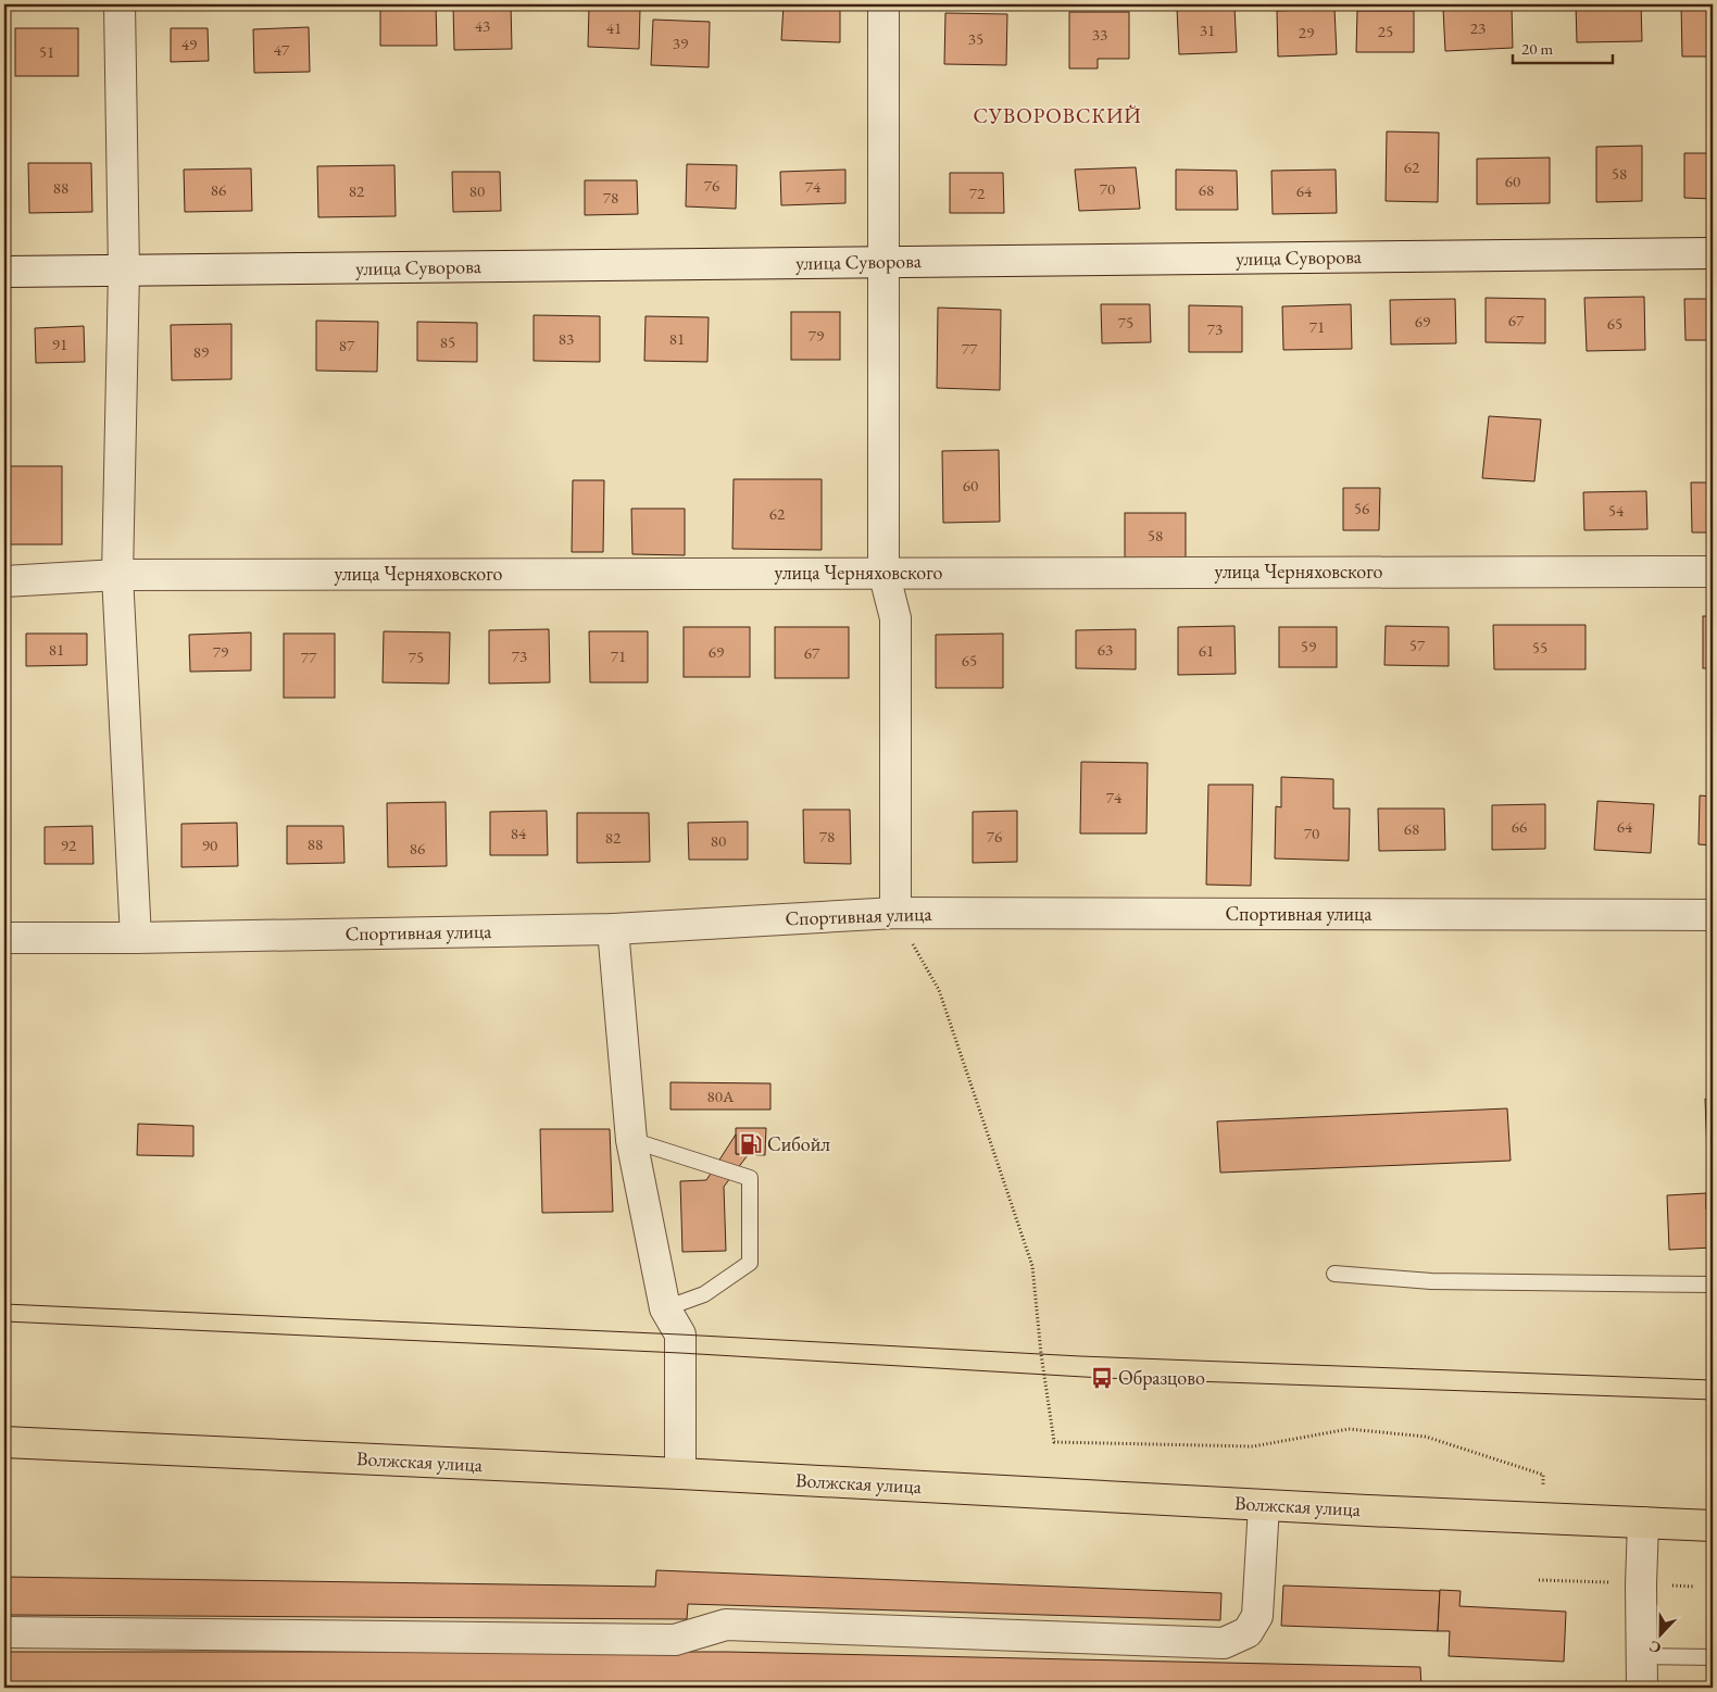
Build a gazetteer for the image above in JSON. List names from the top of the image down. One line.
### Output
{"streets":{"main road":["Волжская улица"],"street":["улица Суворова","улица Черняховского","Спортивная улица"]},"districts":["СУВОРОВСКИЙ"],"places":{"fuel station":["Сибойл"],"bus stop":["Образцово"]},"house_numbers":["43","41","23","31","25","29","33","35","39","49","47","51","62","58","60","76","74","88","70","86","68","82","80","64","72","78","67","69","75","65","71","73","79","83","81","85","91","87","77","89","60","56","54","62","58","57","59","55","81","63","61","79","69","67","73","71","77","75","65","74","66","64","68","84","70","78","76","82","80","88","92","90","86","80А"],"scale_bar":"20 m","north":"bottom"}
